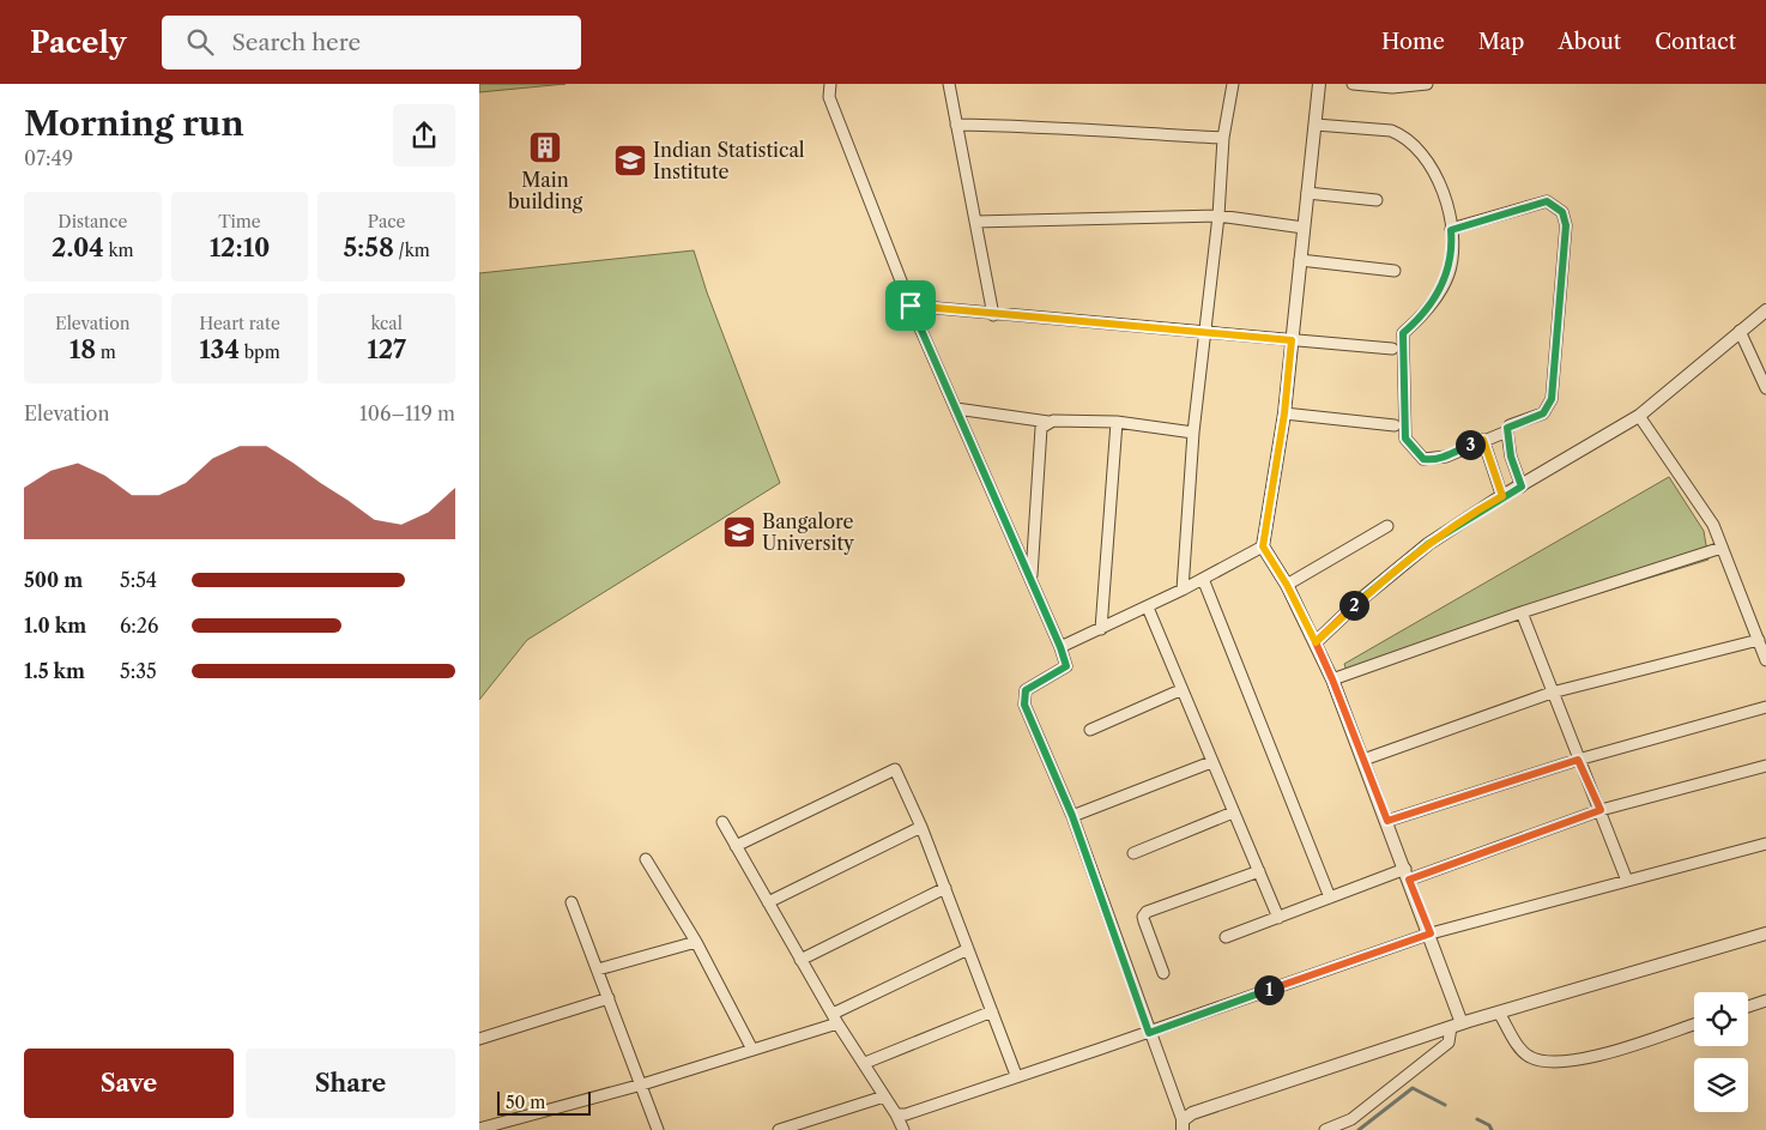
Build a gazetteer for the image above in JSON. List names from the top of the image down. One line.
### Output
{"places":{"building":["Main building"],"school or university":["Indian Statistical Institute","Bangalore University"]},"scale_bar":"50 m","page":{"header":"Pacely","search":"Search here","nav":["Home","Map","About","Contact"],"heading":["Morning run","07:49"],"stats":[["Distance","2.04 km"],["Time","12:10"],["Pace","5:58 /km"],["Elevation","18 m"],["Heart rate","134 bpm"],["kcal","127"]],"chart":["Elevation","106–119 m"],"pins":["3","2","1"],"list":[{"name":"500 m","note":"5:54"},{"name":"1.0 km","note":"6:26"},{"name":"1.5 km","note":"5:35"}],"buttons":["Save","Share"],"scale":"50 m"}}
